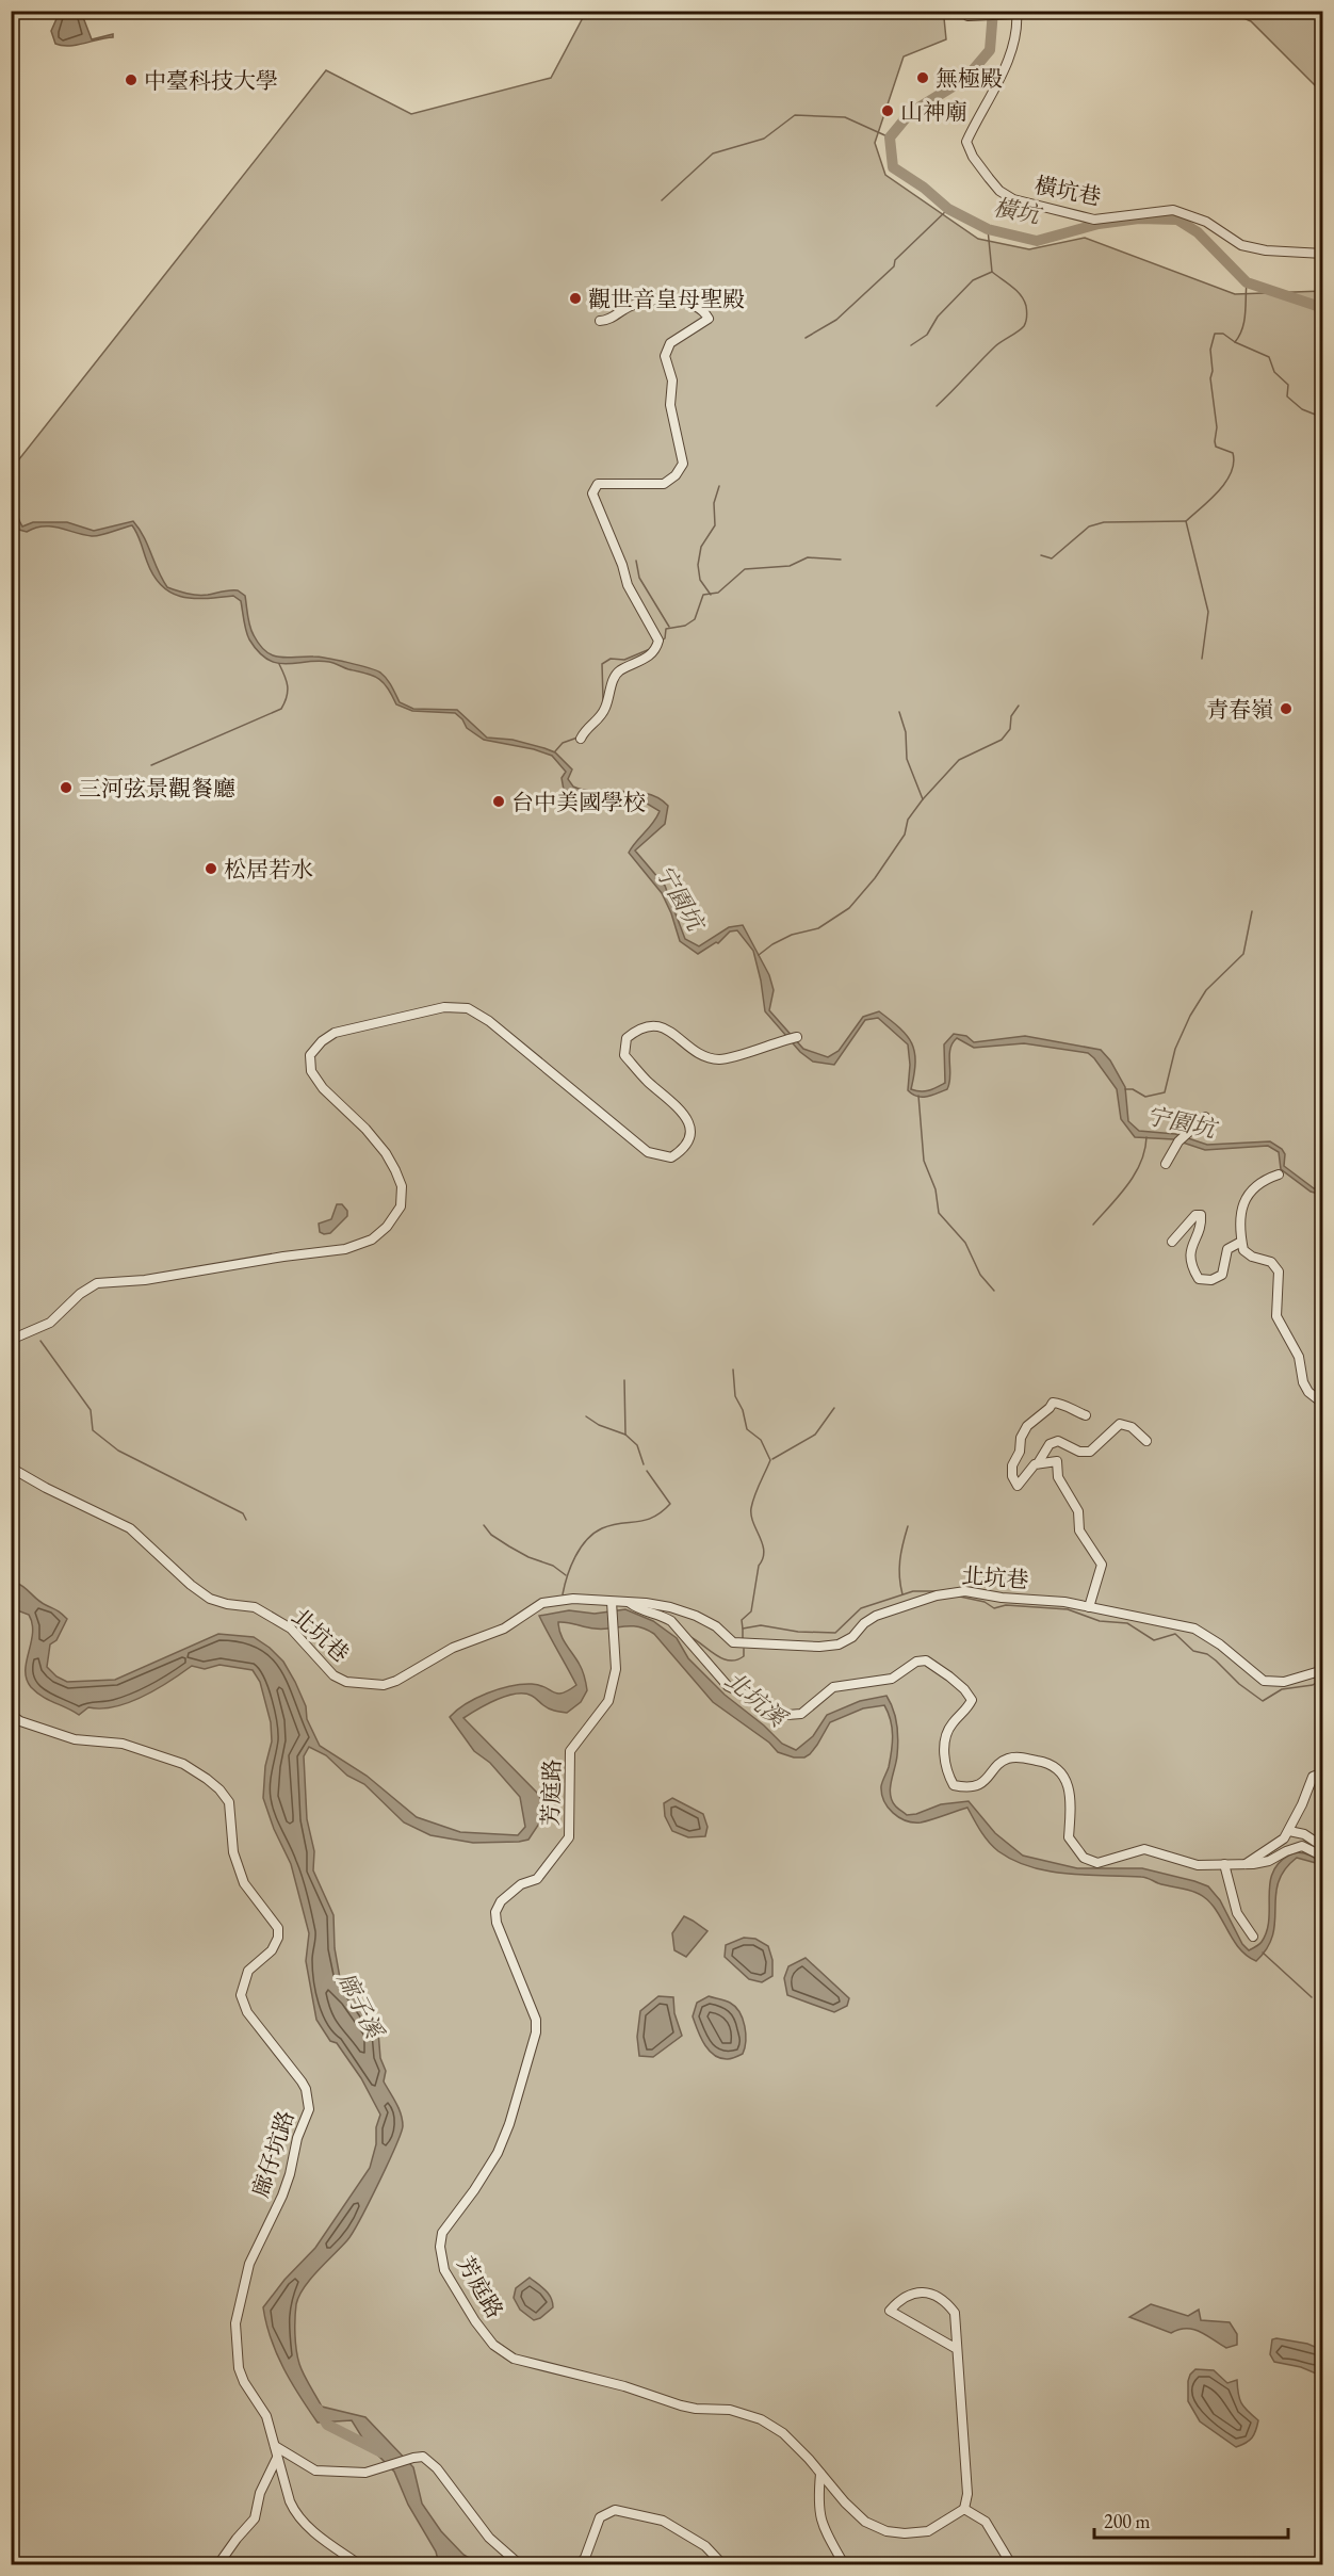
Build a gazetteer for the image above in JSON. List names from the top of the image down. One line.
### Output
{"streets":{"street":["橫坑巷","北坑巷","芳庭路","廍仔坑路"]},"crossings":[["北坑巷","芳庭路"]],"water":["橫坑","宁園坑","北坑溪","廍子溪"],"places":["無極殿","中臺科技大學","山神廟","觀世音皇母聖殿","青春嶺","三河弦景觀餐廳","台中美國學校","松居若水"],"scale_bar":"200 m"}
